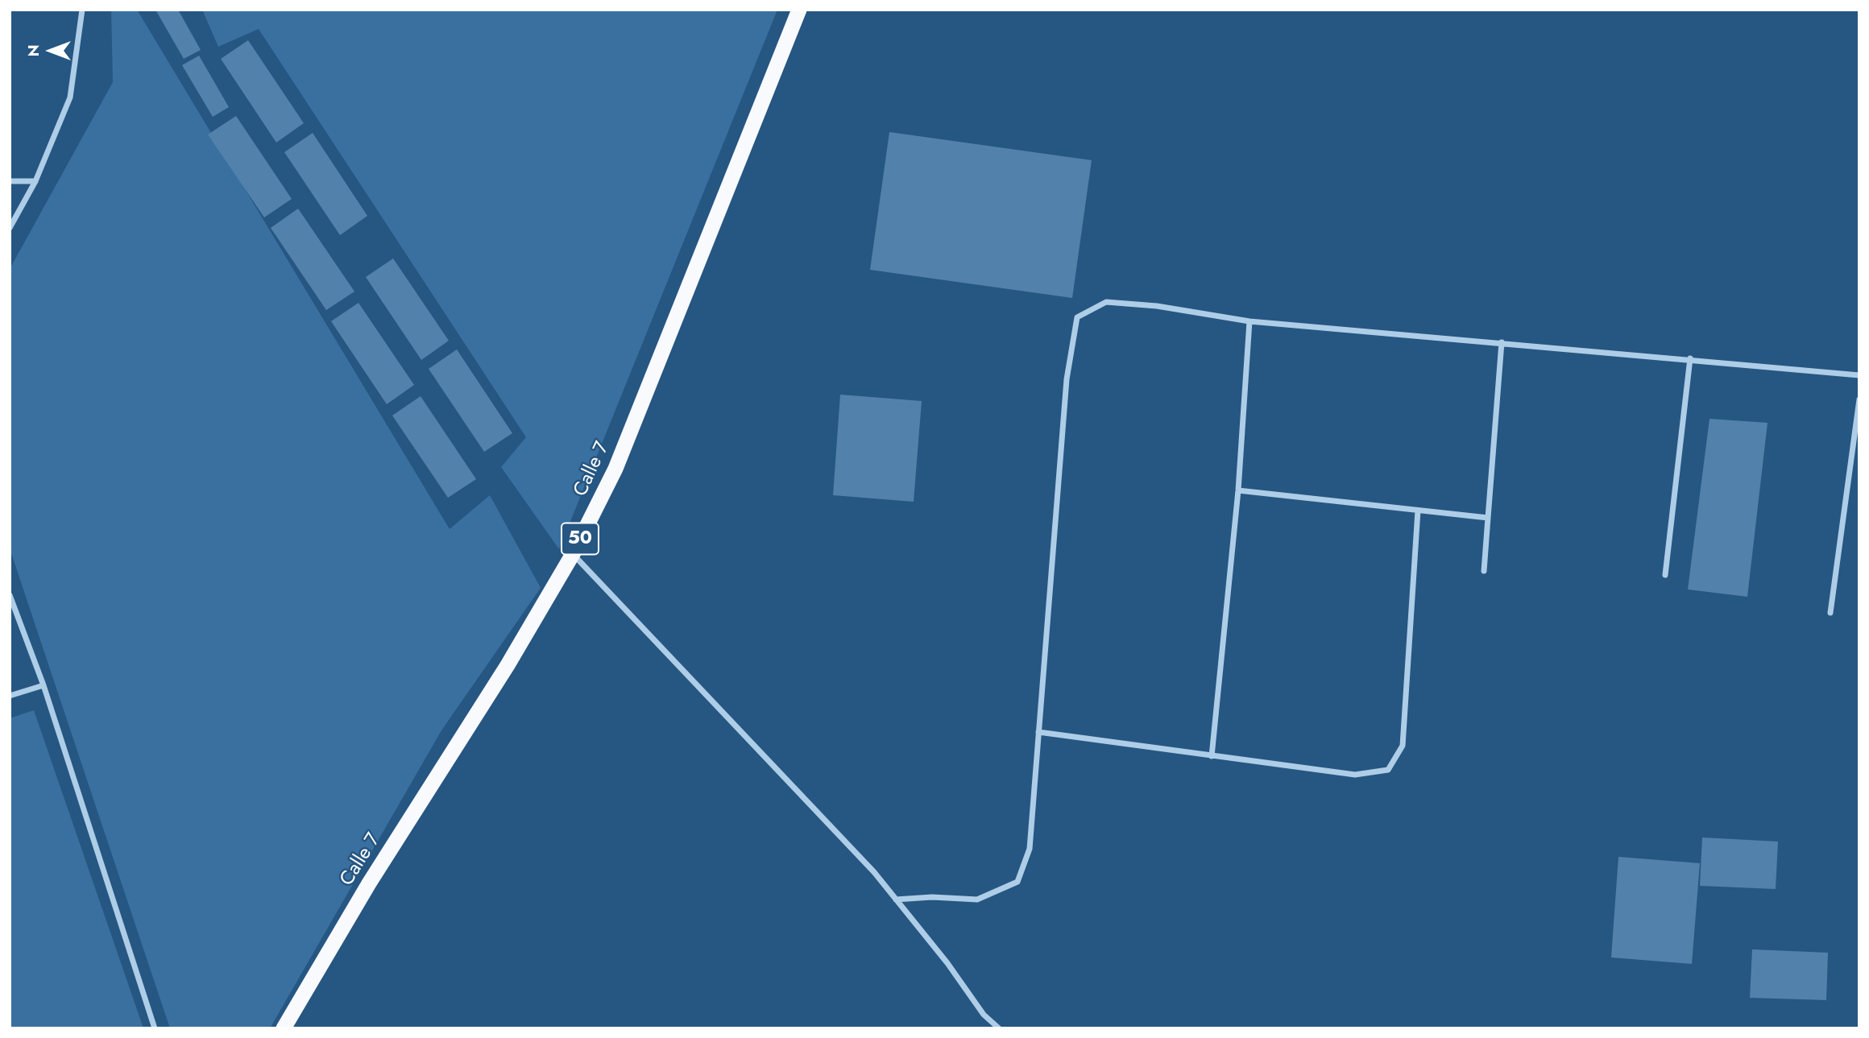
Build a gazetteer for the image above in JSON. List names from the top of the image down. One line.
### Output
{"streets":{"highway":["Calle 7","50"]},"north":"left"}
